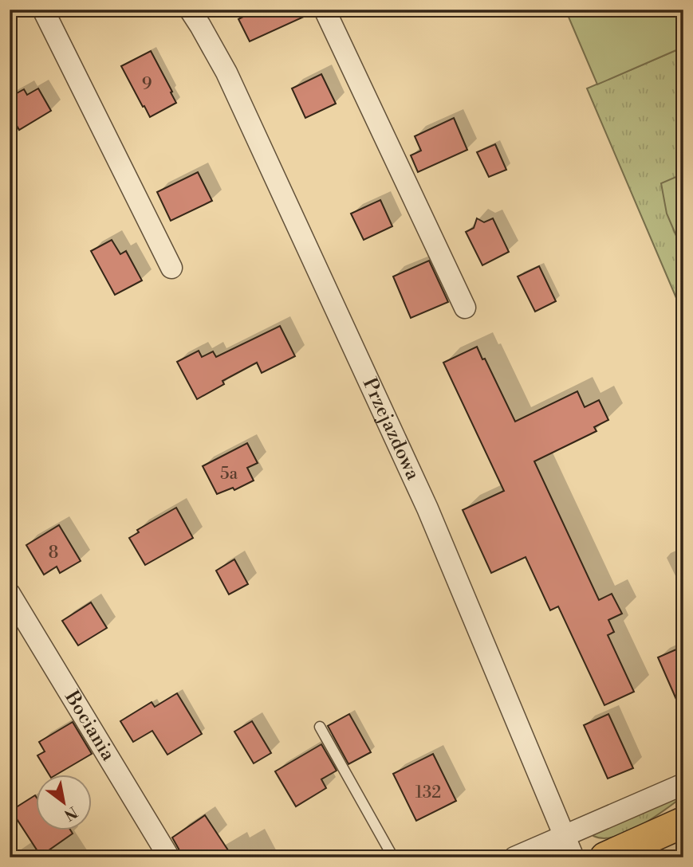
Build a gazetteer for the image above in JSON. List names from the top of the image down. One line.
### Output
{"streets":{"street":["Przejazdowa","Bociania"]},"house_numbers":["9","5a","8","132"],"north":"bottom right"}
